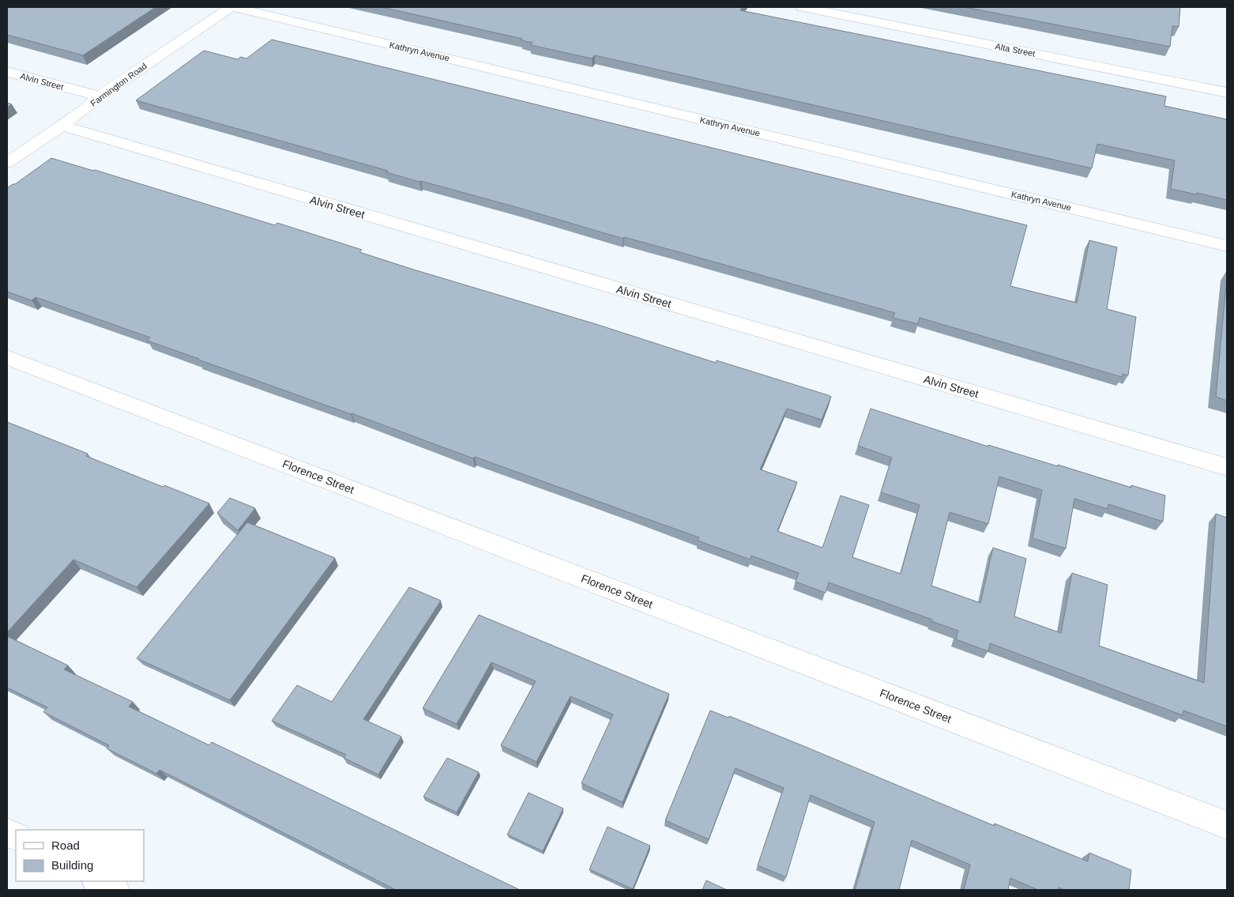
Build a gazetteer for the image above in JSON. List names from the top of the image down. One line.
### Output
{"streets":{"street":["Alta Street","Kathryn Avenue","Alvin Street","Farmington Road","Florence Street"]},"crossings":[["Kathryn Avenue","Farmington Road"],["Alvin Street","Farmington Road"]],"legend":["Road","Building"]}
